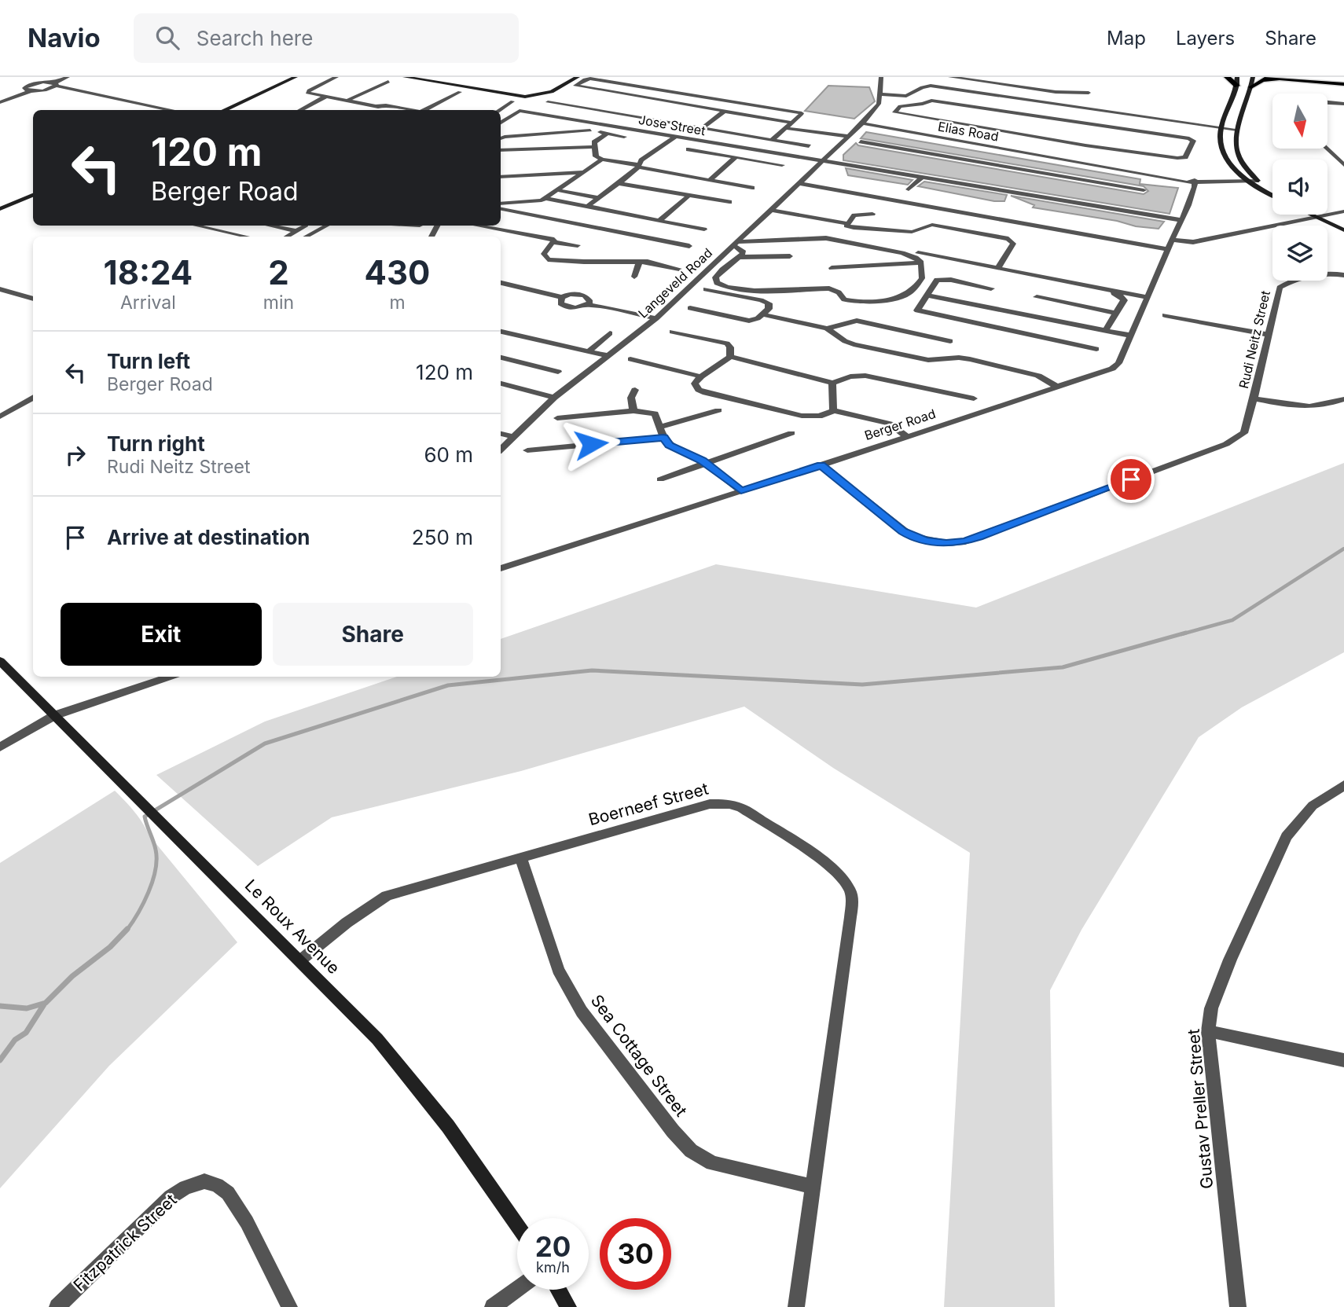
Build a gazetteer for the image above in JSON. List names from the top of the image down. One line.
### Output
{"streets":{"main road":["Le Roux Avenue"],"street":["Jose Street","Elias Road","Langeveld Road","Rudi Neitz Street","Berger Road","Boerneef Street","Sea Cottage Street","Gustav Preller Street","Fitzpatrick Street"]},"crossings":[["Jose Street","Langeveld Road"],["Jose Street","Berger Road"],["Elias Road","Langeveld Road"],["Elias Road","Berger Road"],["Rudi Neitz Street","Berger Road"],["Boerneef Street","Le Roux Avenue"],["Boerneef Street","Sea Cottage Street"]],"north":"bottom","page":{"header":"Navio","search":"Search here","nav":["Map","Layers","Share"],"turn":["120 m","Berger Road"],"eta":["18:24","Arrival","2","min","430","m"],"list":[{"name":"Turn left","note":"Berger Road","value":"120 m"},{"name":"Turn right","note":"Rudi Neitz Street","value":"60 m"},{"name":"Arrive at destination","value":"250 m"}],"buttons":["Exit","Share"],"speed":"20 km/h","limit":"30"}}
